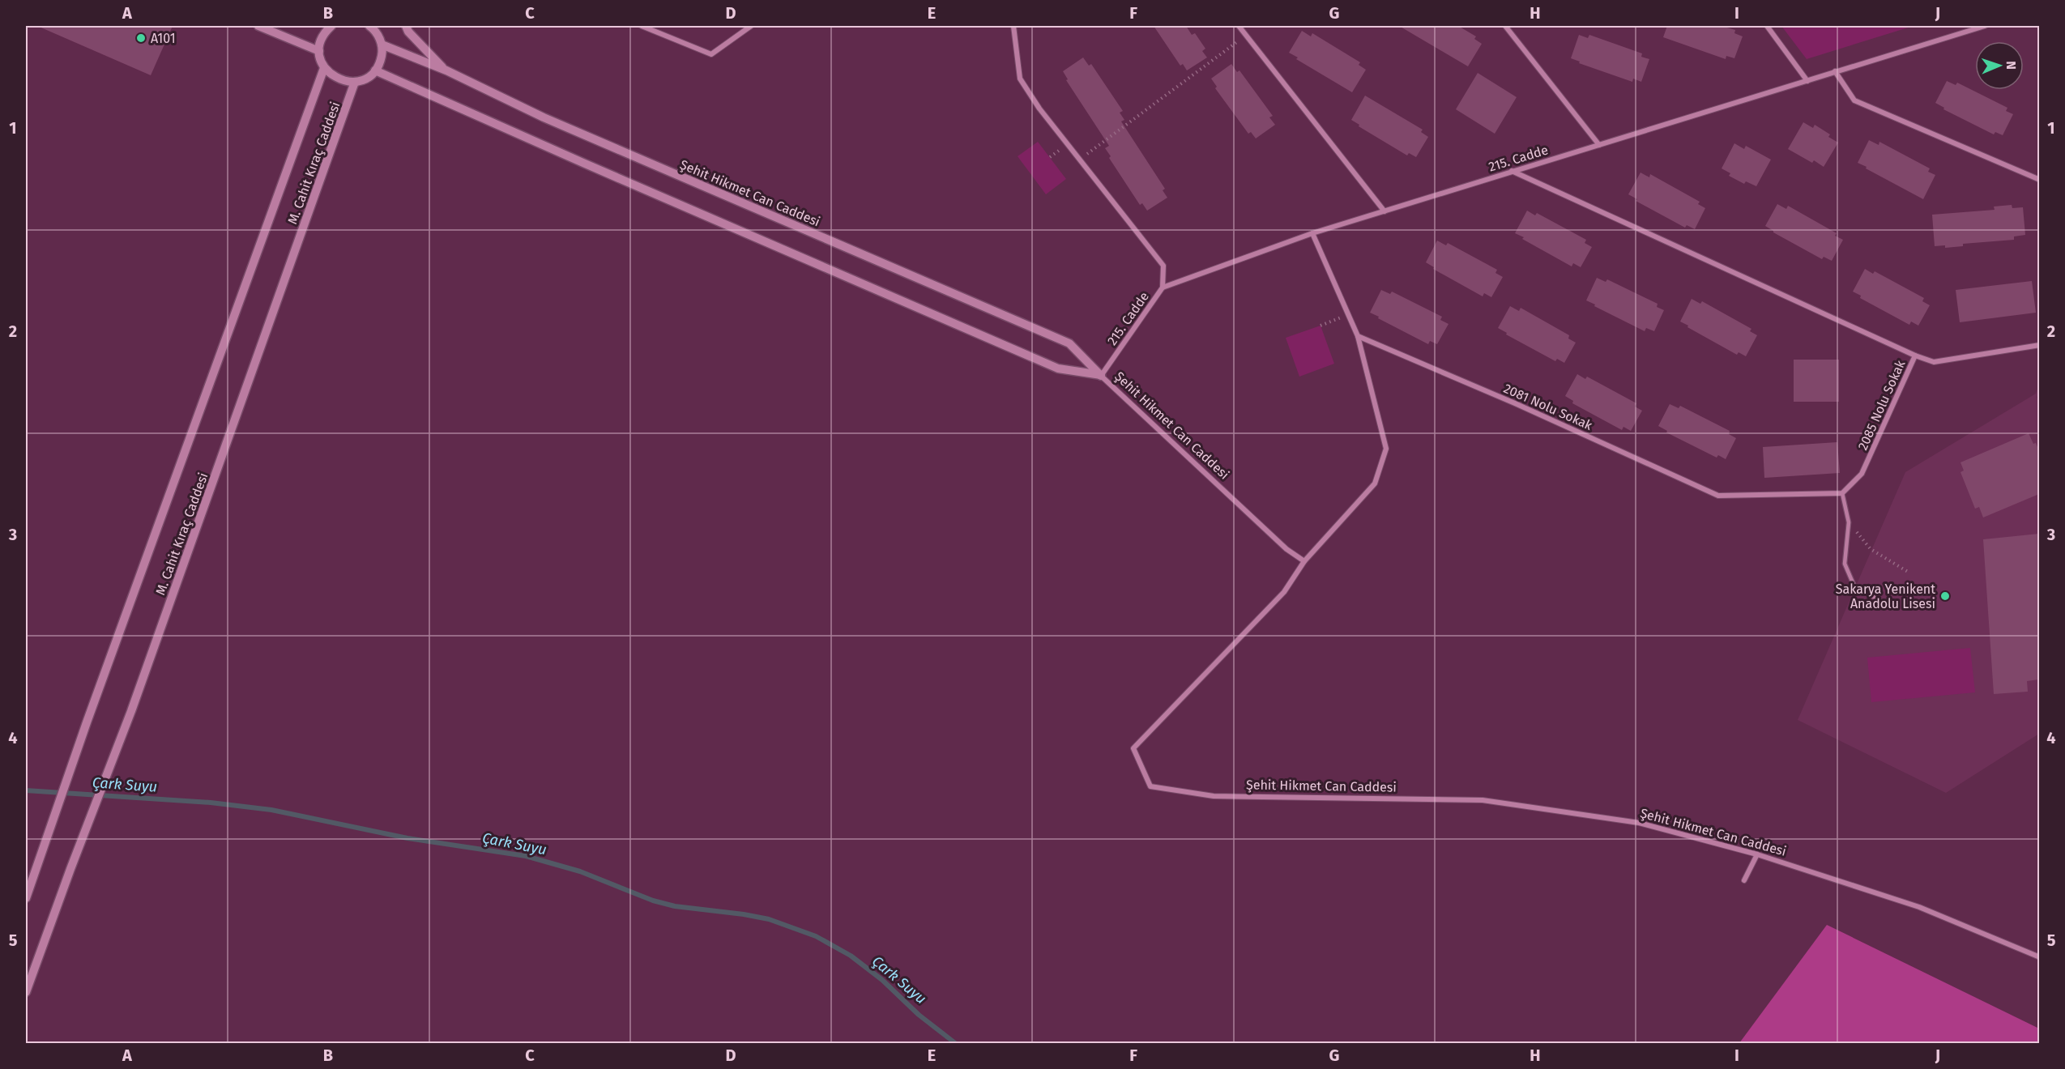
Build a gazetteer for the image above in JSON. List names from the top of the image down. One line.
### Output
{"streets":{"street":["215. Cadde","M. Cahit Kıraç Caddesi","Şehit Hikmet Can Caddesi","2085 Nolu Sokak","2081 Nolu Sokak"]},"crossings":[["215. Cadde","Şehit Hikmet Can Caddesi"],["2085 Nolu Sokak","2081 Nolu Sokak"]],"water":["Çark Suyu"],"places":["A101","Sakarya Yenikent Anadolu Lisesi"],"north":"right","grid":{"columns":["A","B","C","D","E","F","G","H","I","J"],"rows":["1","2","3","4","5"]}}
